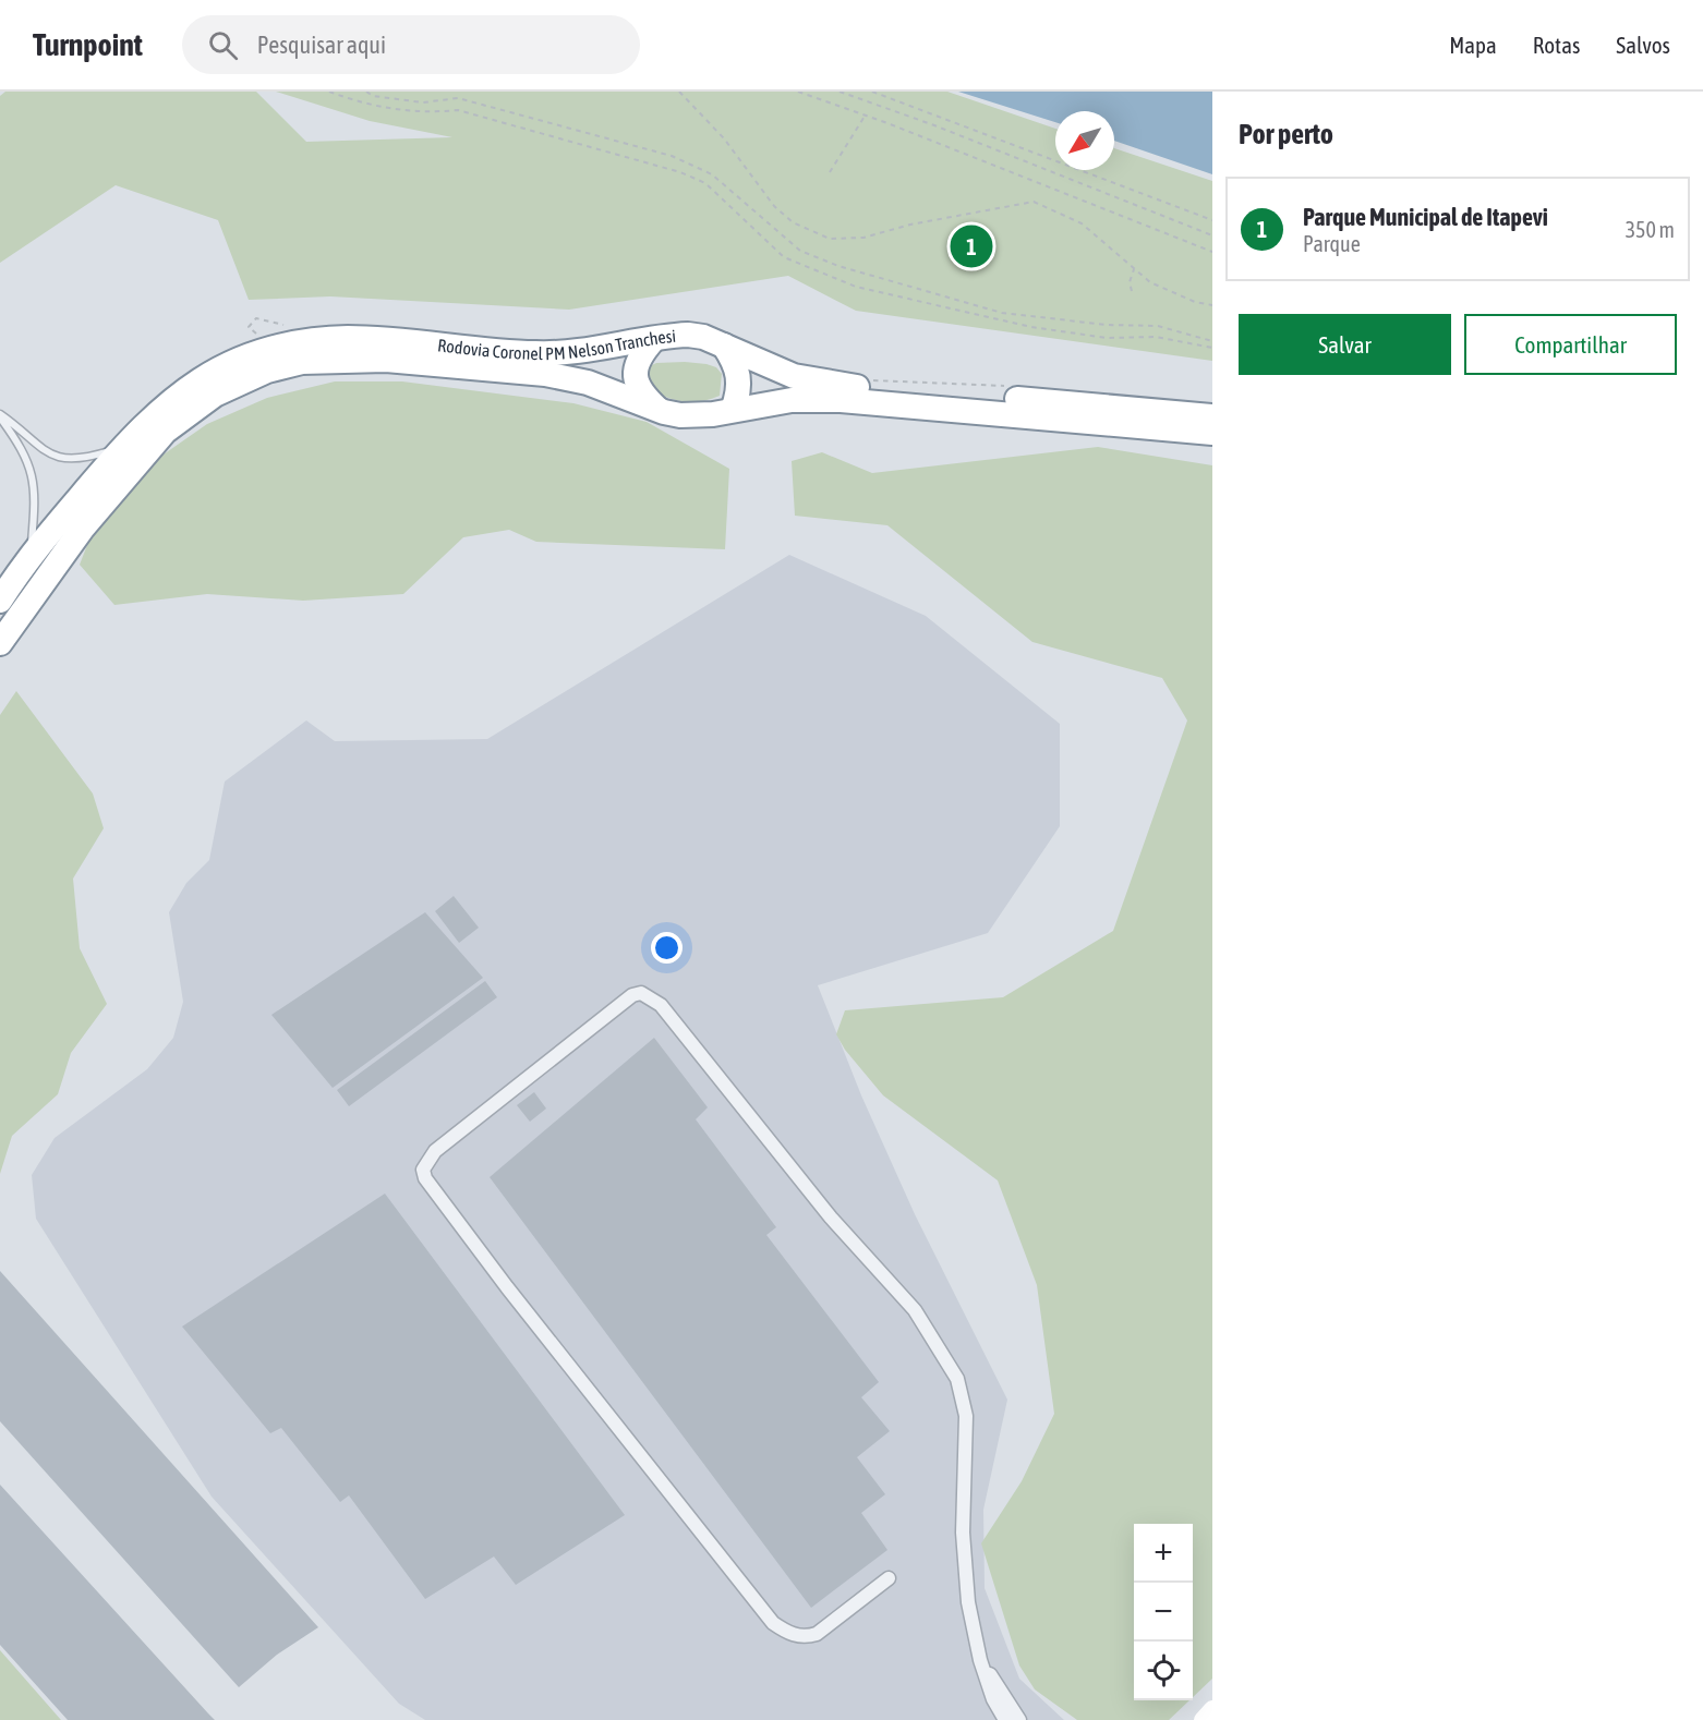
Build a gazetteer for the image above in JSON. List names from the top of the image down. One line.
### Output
{"streets":{"highway":["Rodovia Coronel PM Nelson Tranchesi"]},"north":"bottom left","page":{"header":"Turnpoint","search":"Pesquisar aqui","nav":["Mapa","Rotas","Salvos"],"heading":"Por perto","list":[{"mark":"1","name":"Parque Municipal de Itapevi","note":"Parque","value":"350 m"}],"pins":"1","buttons":["Salvar","Compartilhar"],"map_buttons":["+","−"]}}
